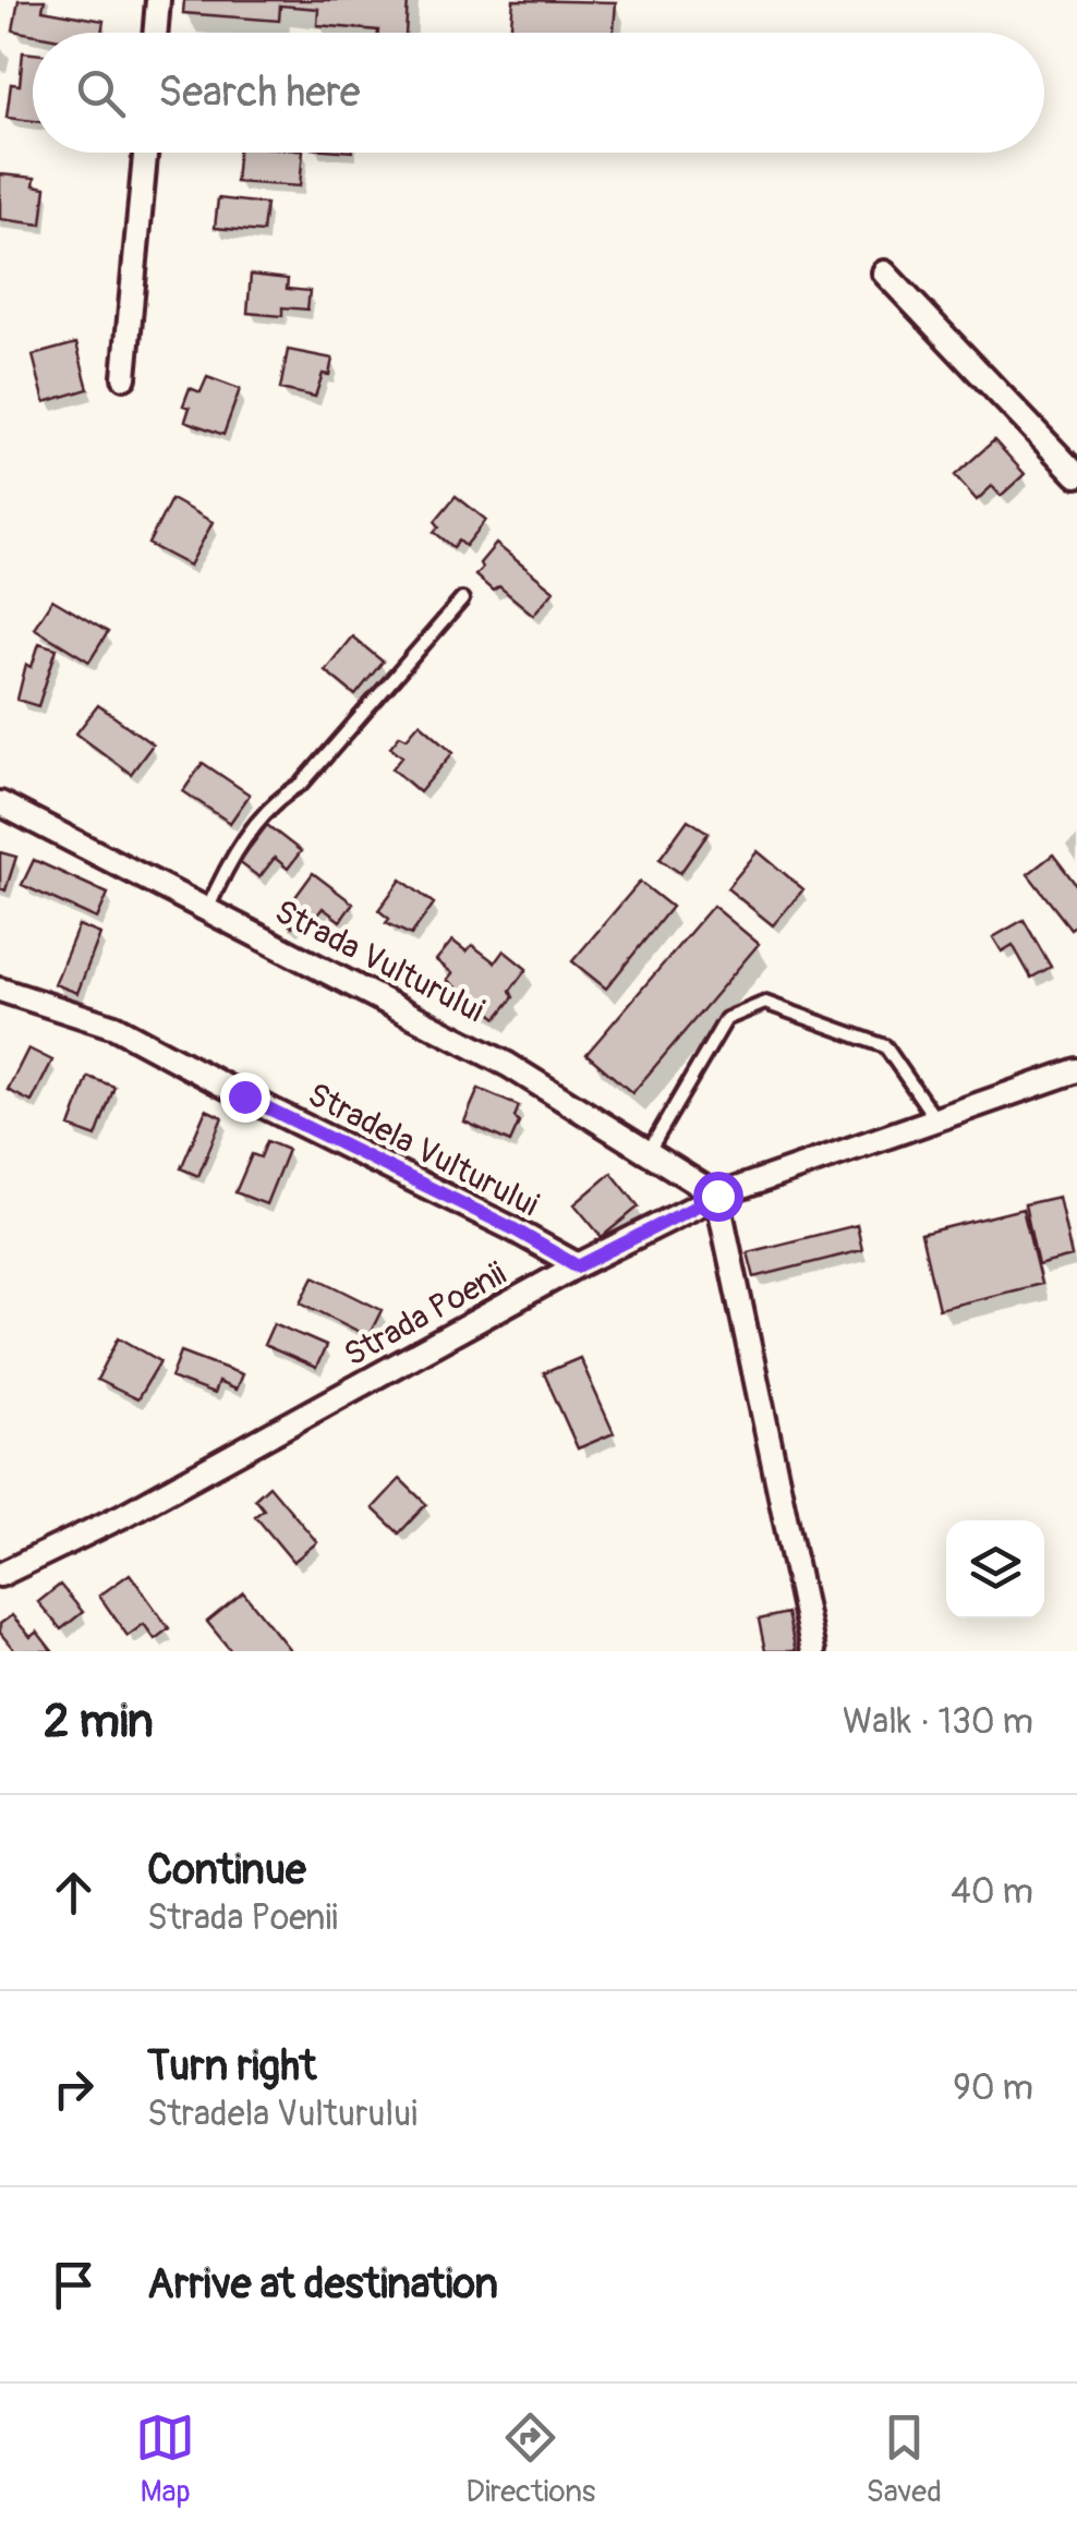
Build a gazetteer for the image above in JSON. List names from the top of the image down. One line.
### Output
{"streets":{"street":["Strada Vulturului","Stradela Vulturului","Strada Poenii"]},"crossings":[["Strada Vulturului","Strada Poenii"],["Stradela Vulturului","Strada Poenii"]],"page":{"search":"Search here","heading":["2 min","Walk · 130 m"],"list":[["Continue","Strada Poenii","40 m"],["Turn right","Stradela Vulturului","90 m"],"Arrive at destination"],"nav":["Map","Directions","Saved"]}}
